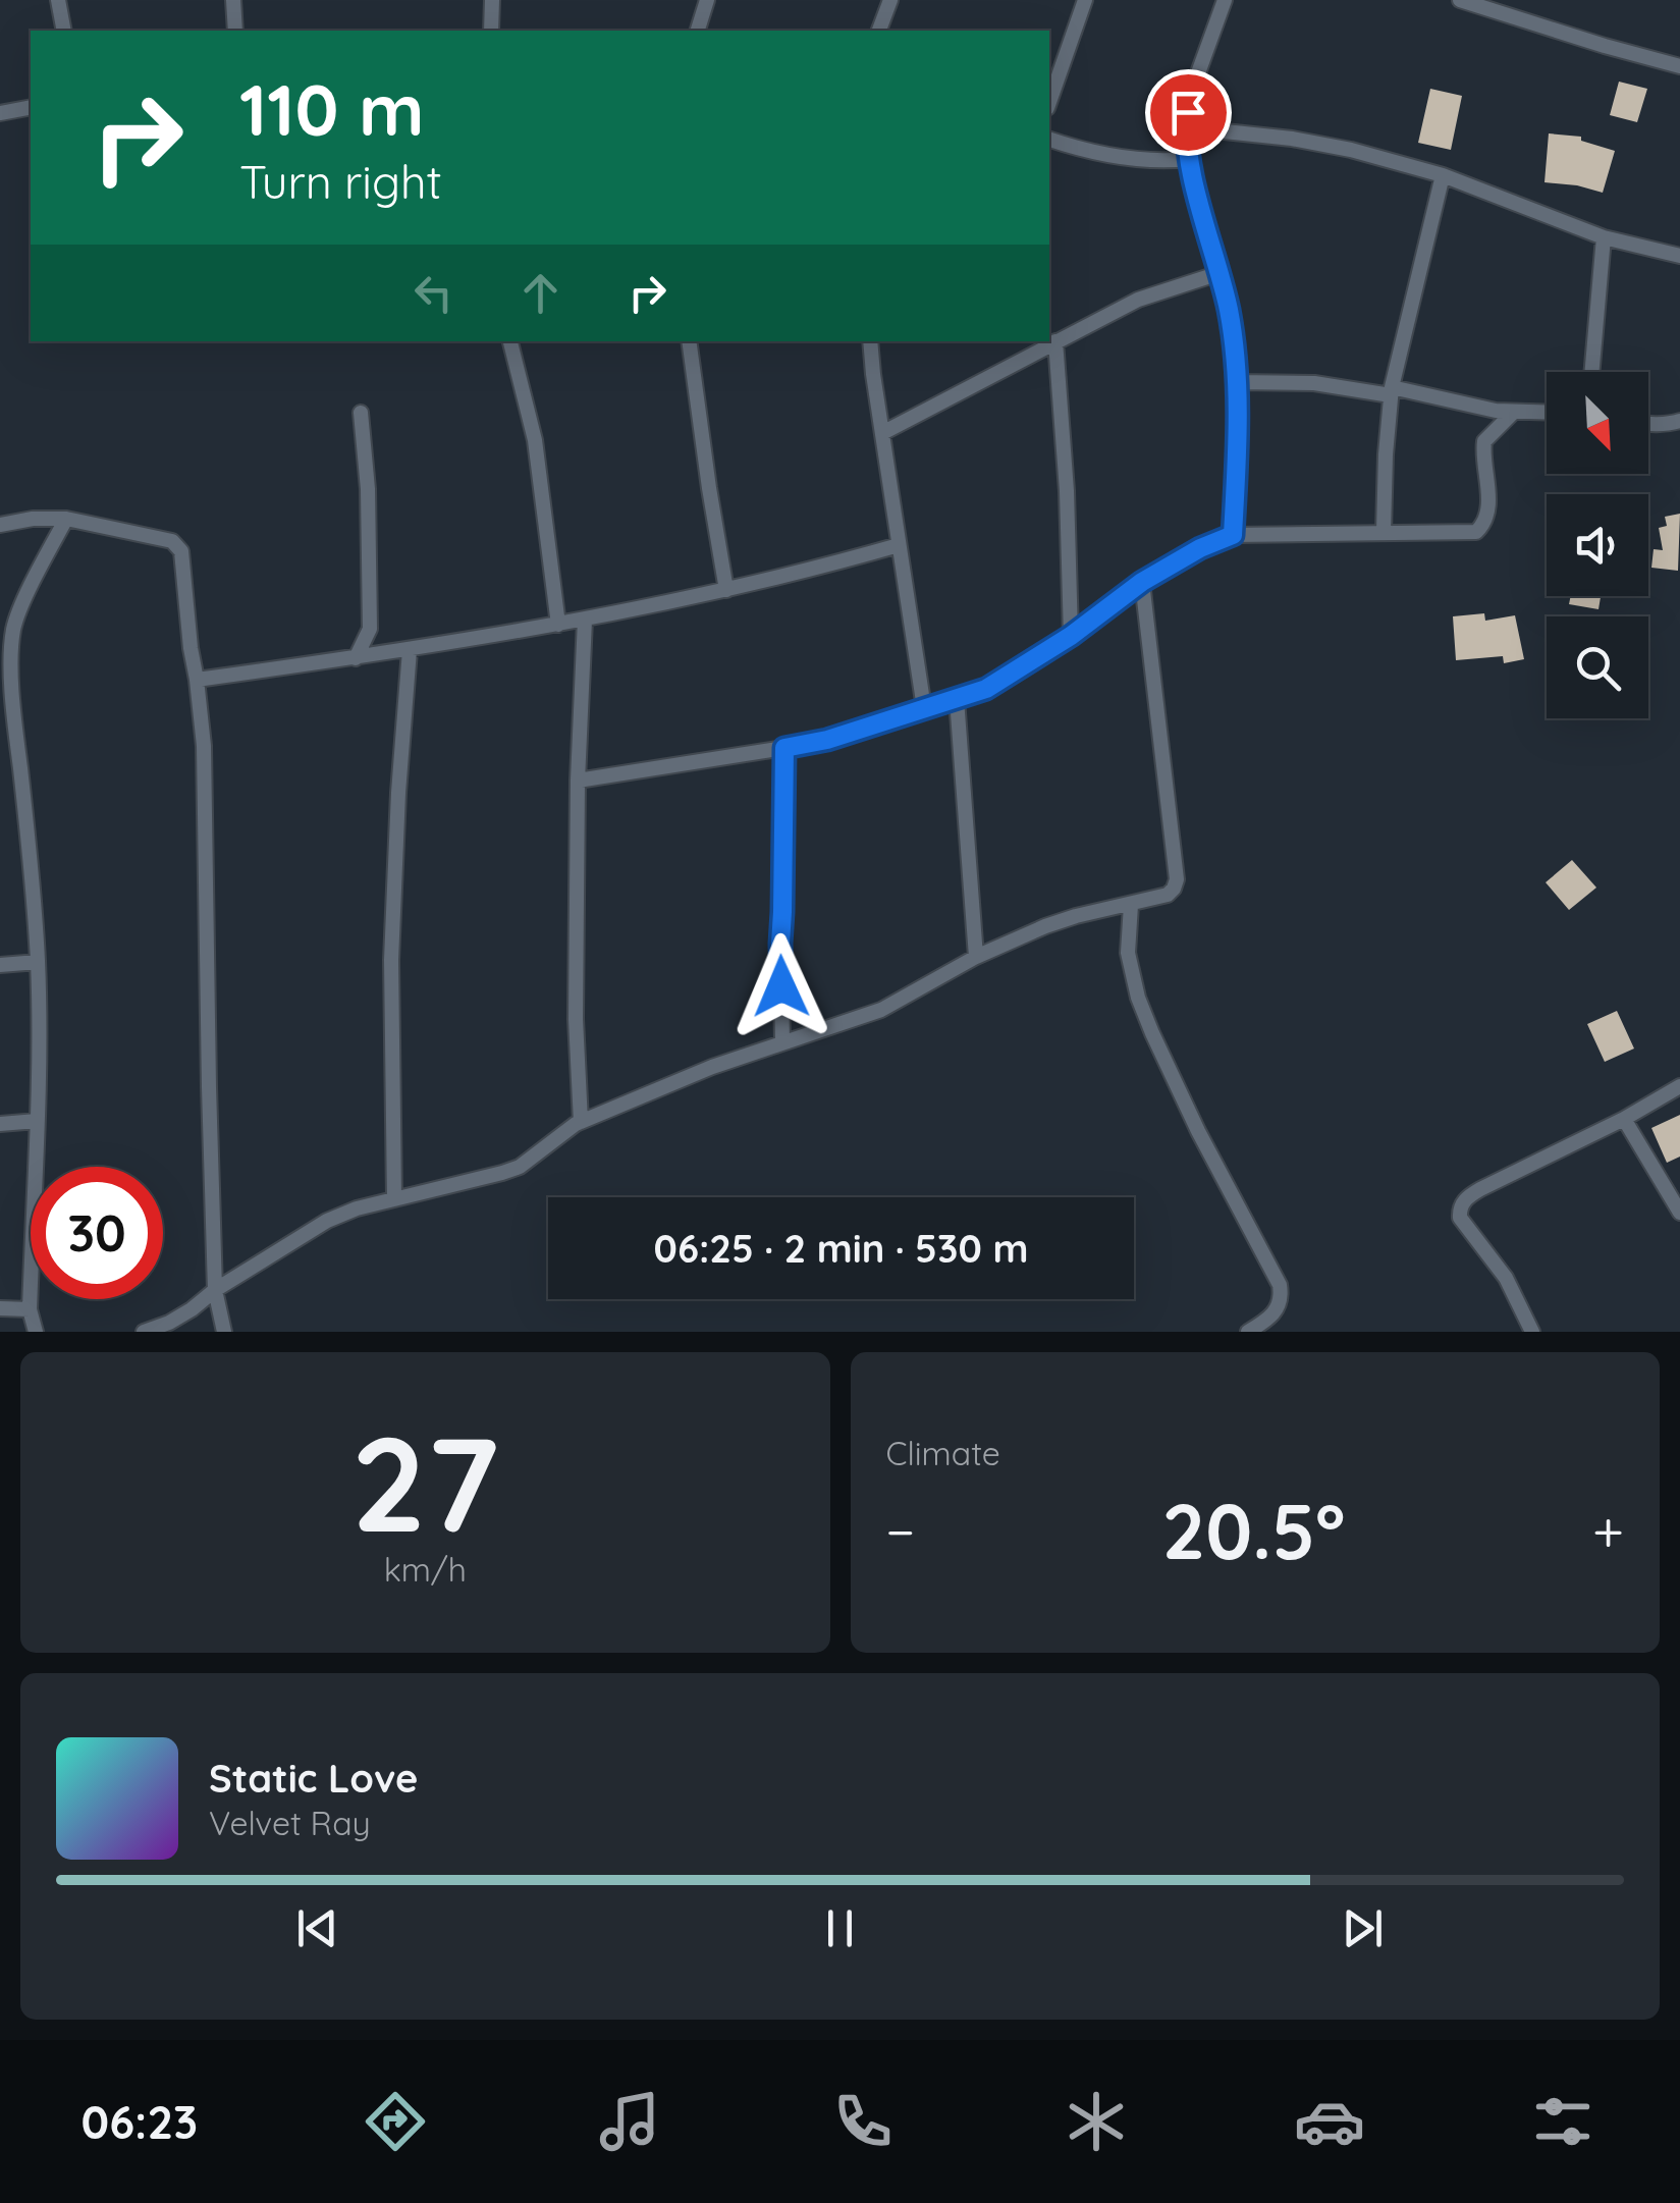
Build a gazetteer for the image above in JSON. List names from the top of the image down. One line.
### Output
{"north":"bottom right","page":{"turn":["110 m","Turn right"],"limit":"30","trip":"06:25 · 2 min · 530 m","tile":[["27","km/h"],"Climate"],"heat":["−","20.5°","+"],"song":["Static Love","Velvet Ray"],"tabs":"06:23"}}
